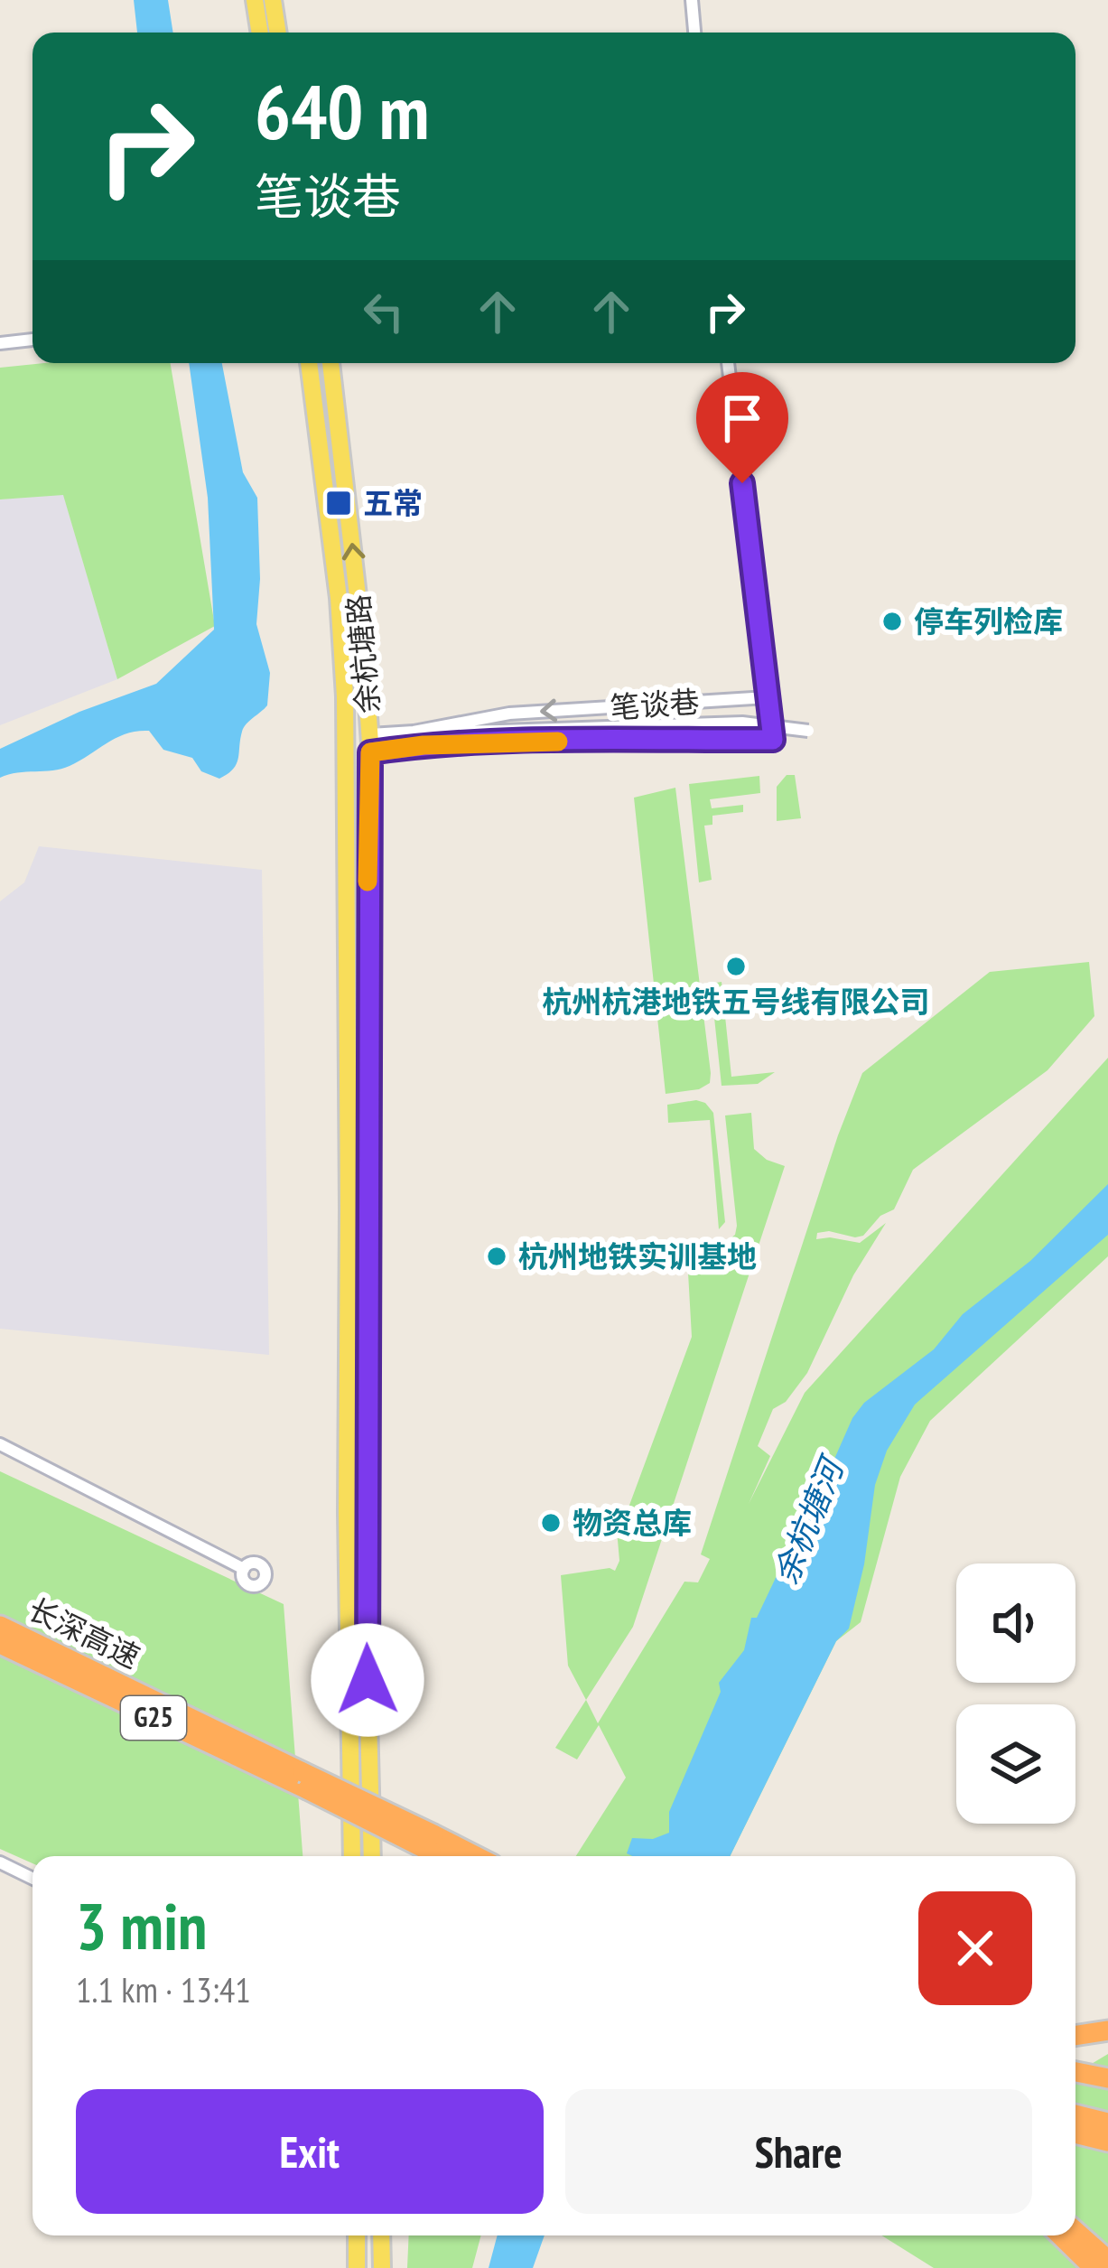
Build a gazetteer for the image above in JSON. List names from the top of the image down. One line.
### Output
{"streets":{"highway":["长深高速","G25"],"main road":["余杭塘路"],"street":["笔谈巷"]},"crossings":[["余杭塘路","笔谈巷"]],"water":["余杭塘河"],"places":{"transit":["五常"],"other":["停车列检库","杭州杭港地铁五号线有限公司","杭州地铁实训基地","物资总库"]},"page":{"turn":["640 m","笔谈巷"],"heading":["3 min","1.1 km · 13:41"],"buttons":["Exit","Share"]}}
